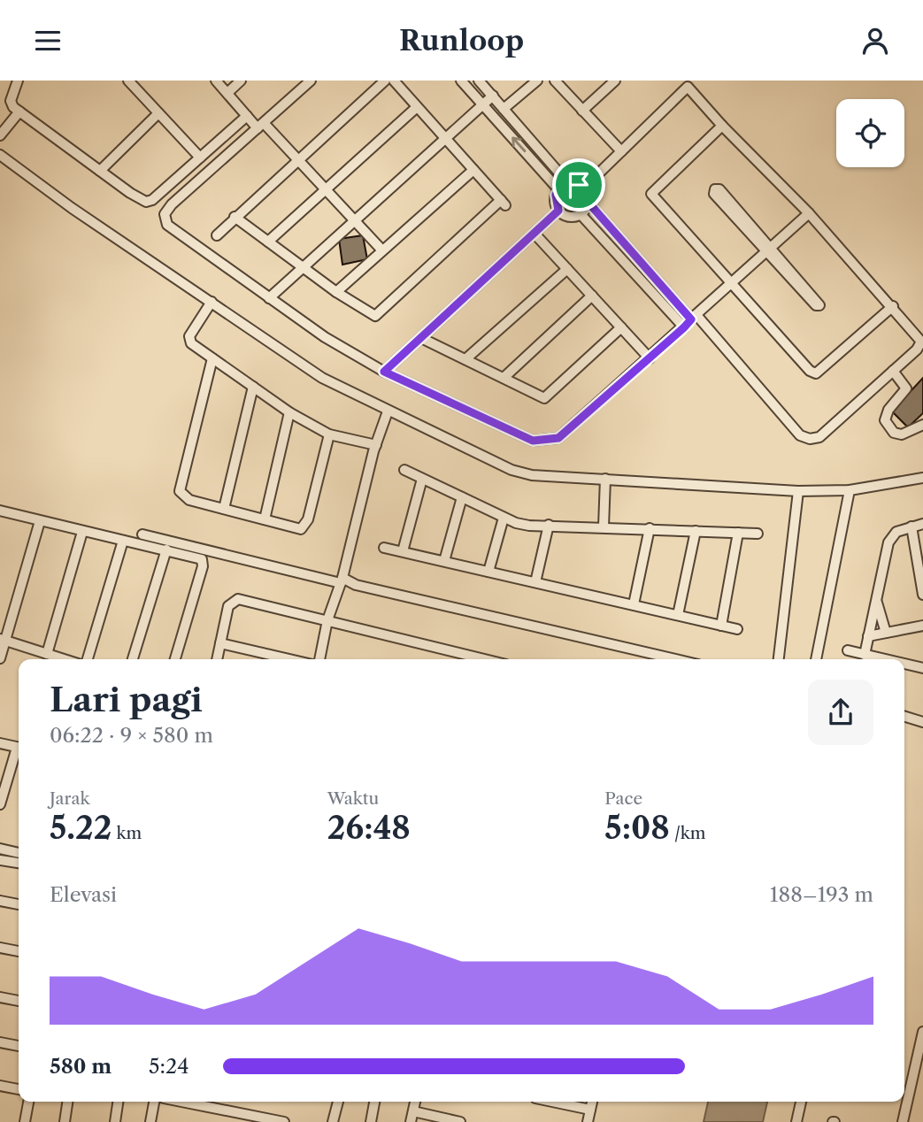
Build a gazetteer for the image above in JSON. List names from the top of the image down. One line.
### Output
{"page":{"header":"Runloop","heading":["Lari pagi","06:22 · 9 × 580 m"],"stats":[["Jarak","5.22 km"],["Waktu","26:48"],["Pace","5:08 /km"]],"chart":["Elevasi","188–193 m"],"list":[{"name":"580 m","note":"5:24"}]}}
